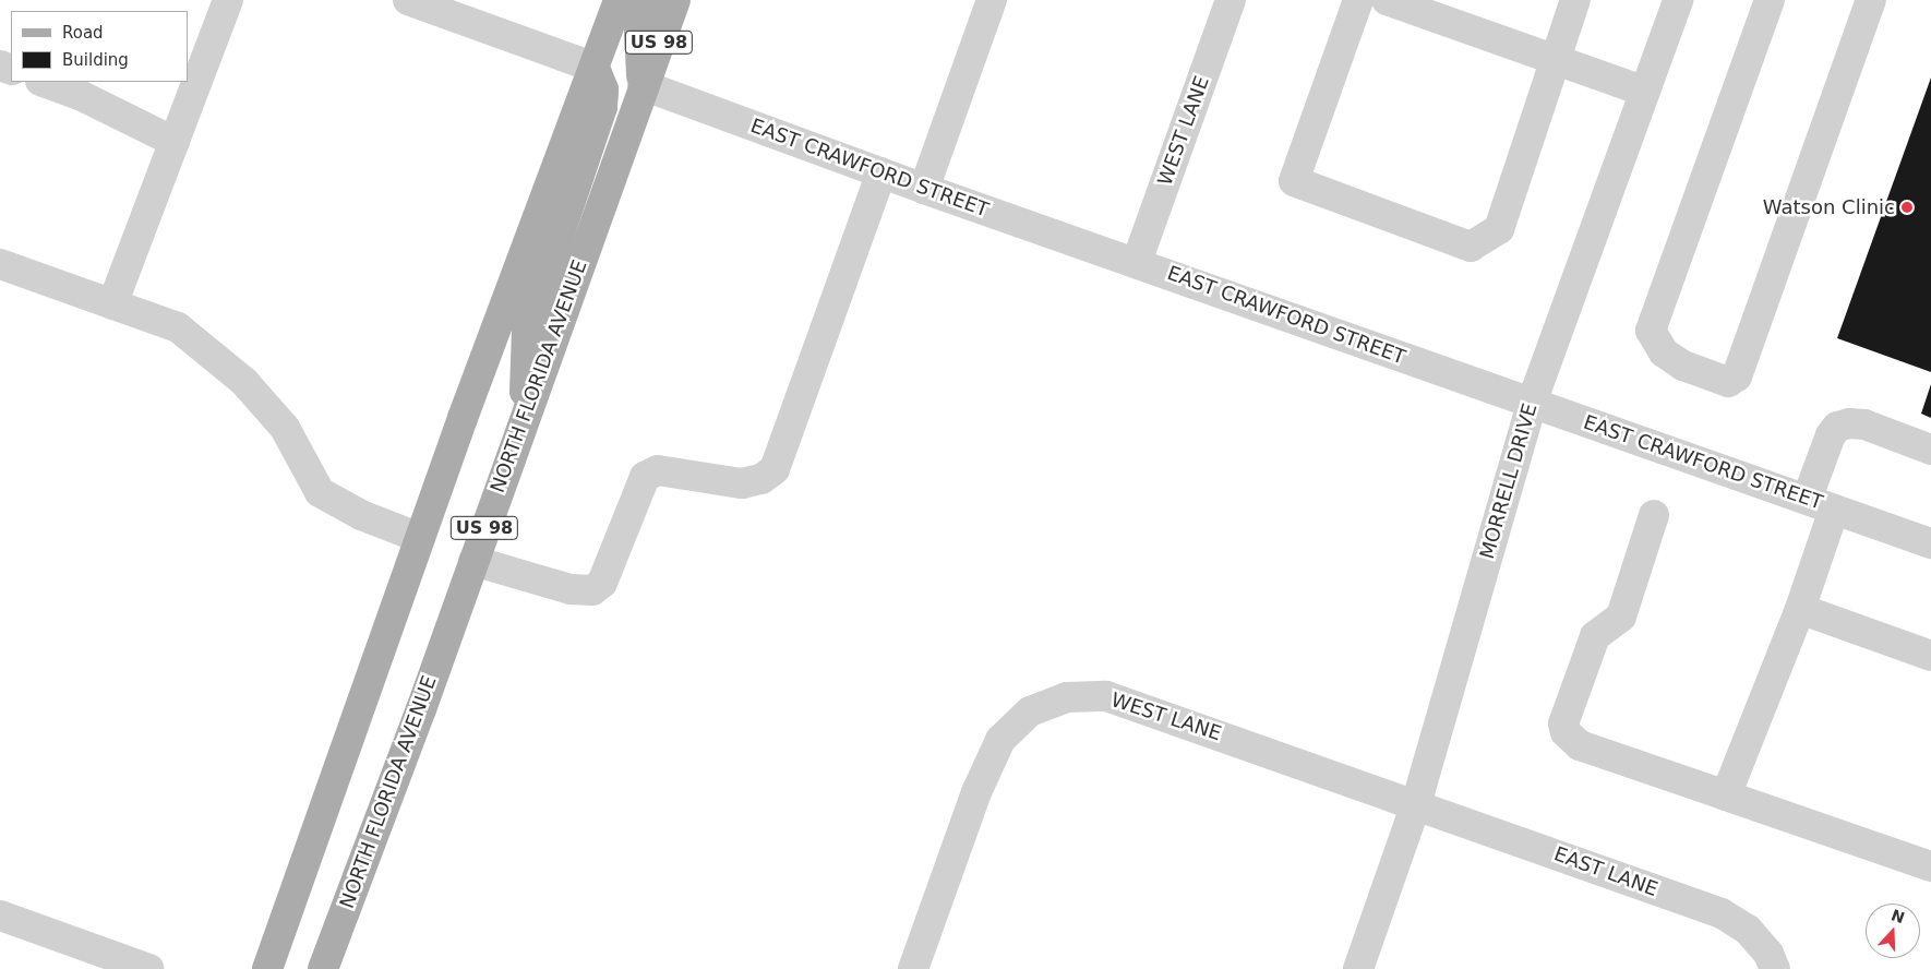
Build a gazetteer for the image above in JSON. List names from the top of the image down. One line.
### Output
{"streets":{"main road":["US 98","NORTH FLORIDA AVENUE"],"street":["WEST LANE","EAST CRAWFORD STREET","MORRELL DRIVE","EAST LANE"]},"crossings":[["WEST LANE","EAST CRAWFORD STREET"],["WEST LANE","MORRELL DRIVE"],["WEST LANE","EAST LANE"],["EAST CRAWFORD STREET","NORTH FLORIDA AVENUE"],["EAST CRAWFORD STREET","MORRELL DRIVE"],["MORRELL DRIVE","EAST LANE"]],"places":["Watson Clinic"],"legend":["Road","Building"],"north":"top"}
